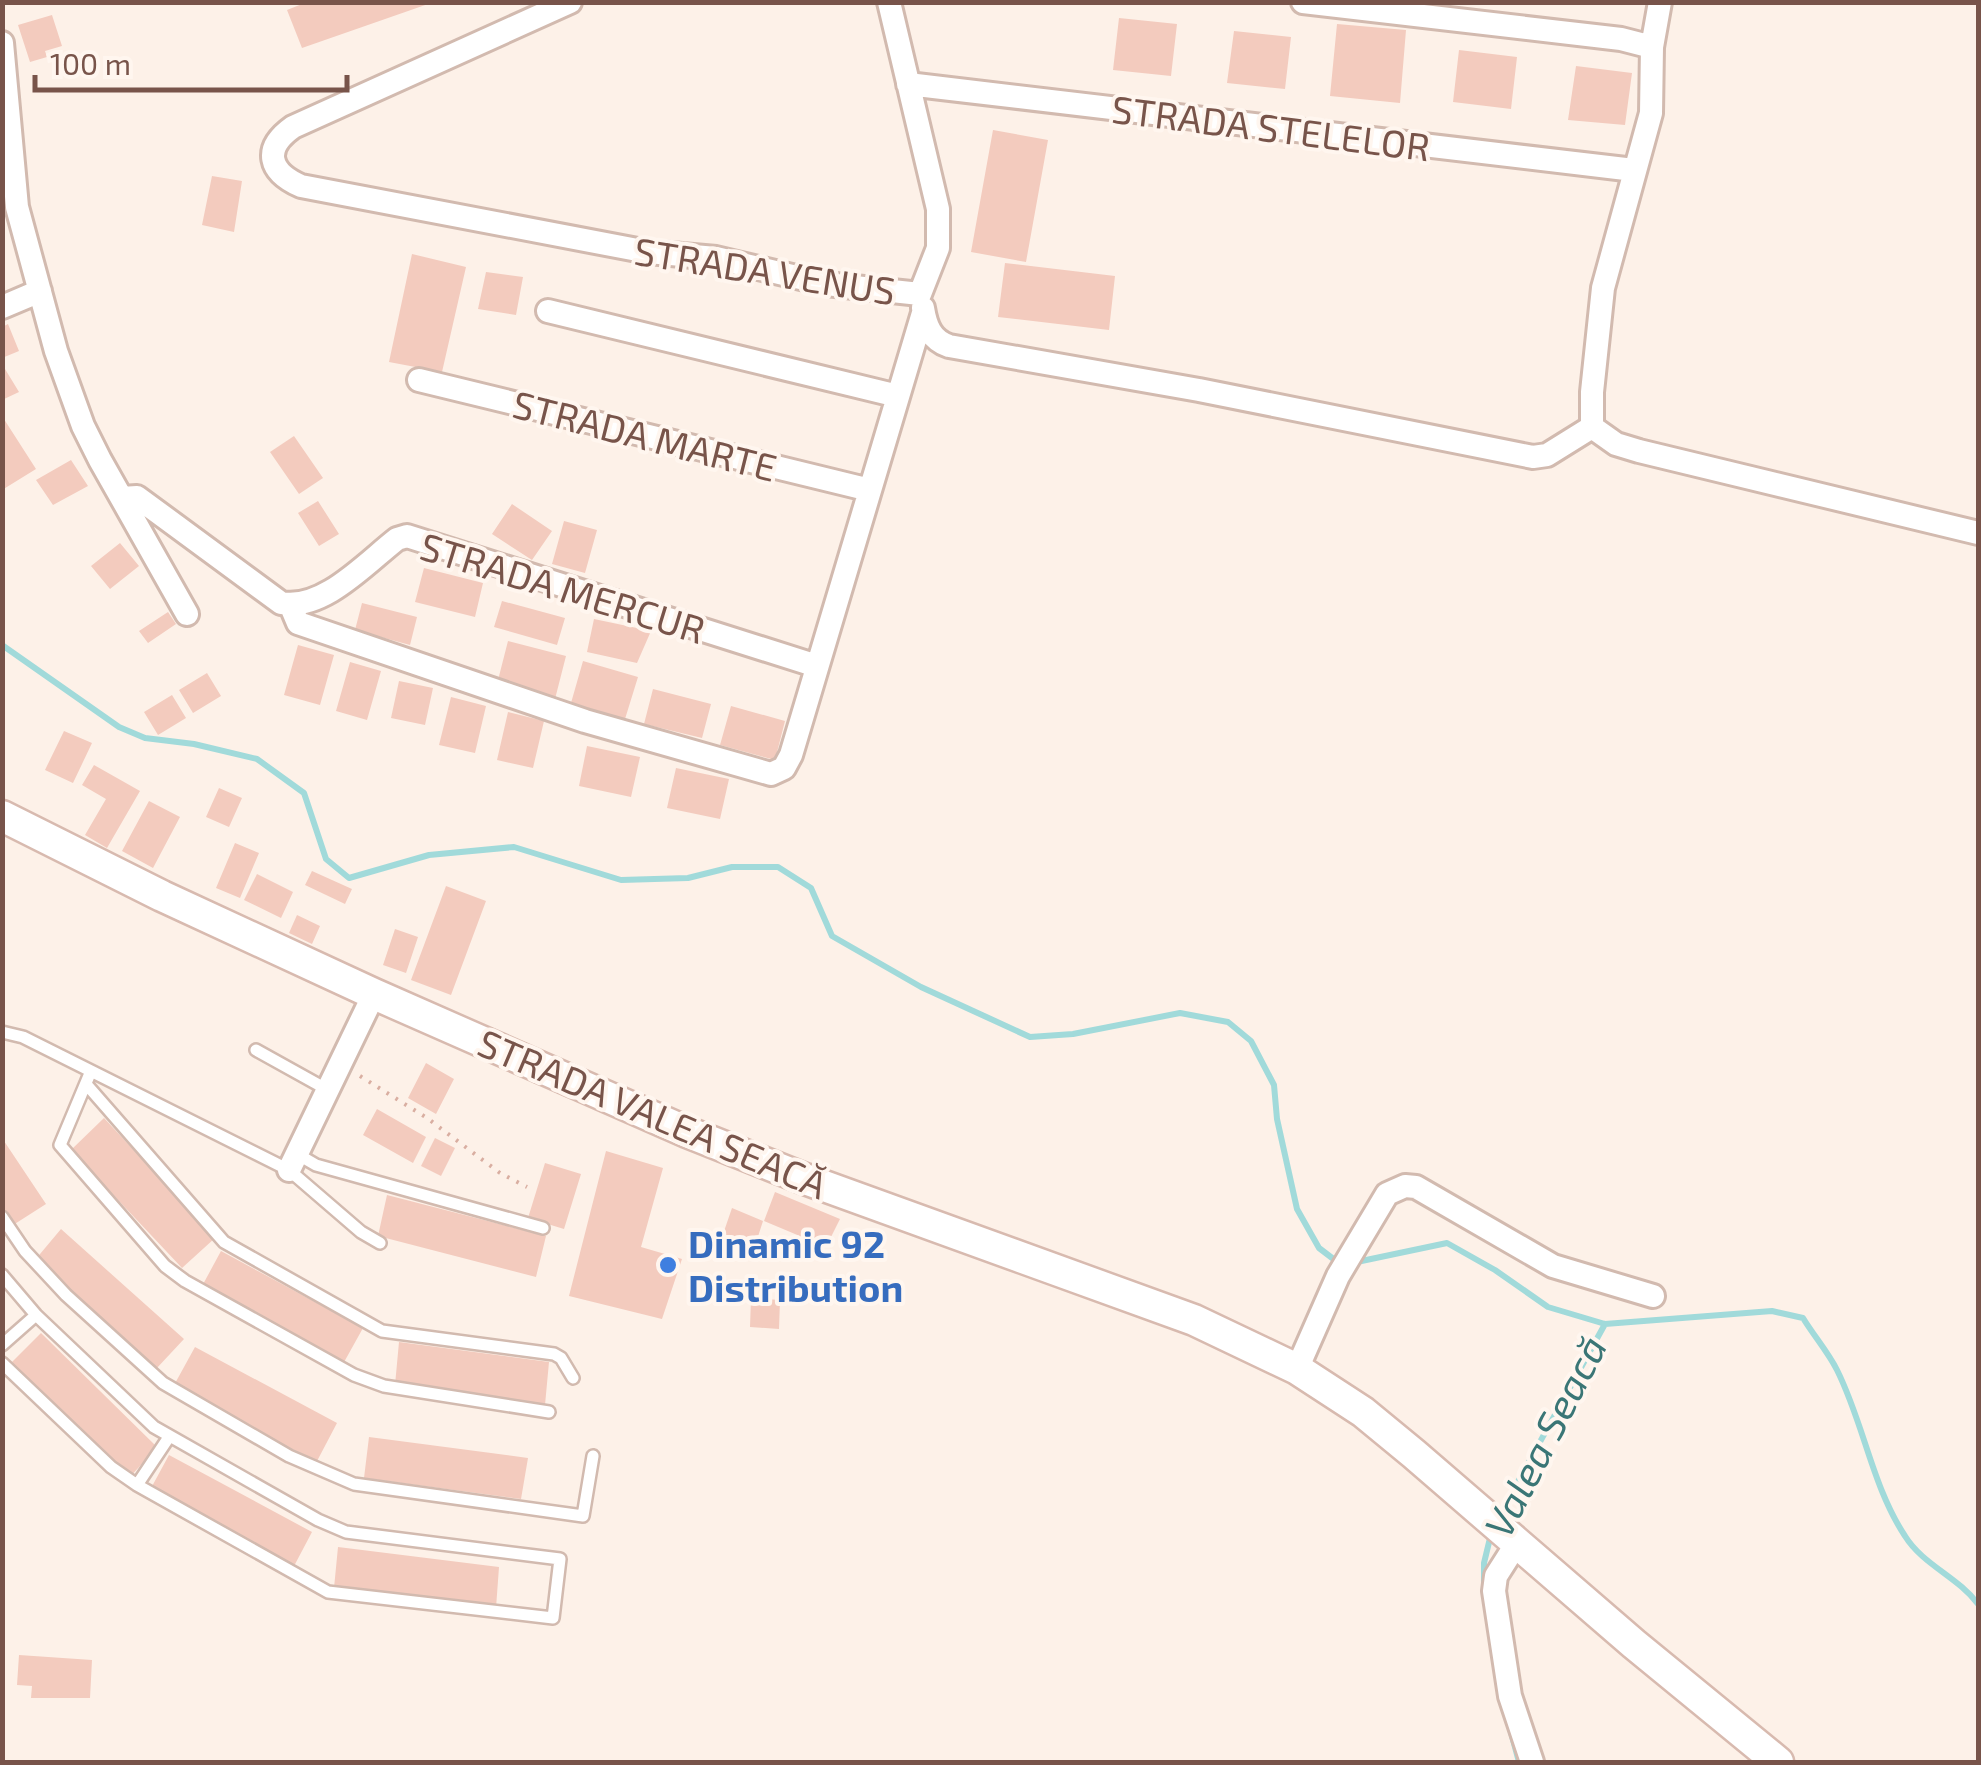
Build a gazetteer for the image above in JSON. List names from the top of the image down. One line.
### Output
{"streets":{"main road":["STRADA VALEA SEACĂ"],"street":["STRADA STELELOR","STRADA VENUS","STRADA MARTE","STRADA MERCUR"]},"water":["Valea Seacă"],"places":["Dinamic 92 Distribution"],"scale_bar":"100 m"}
